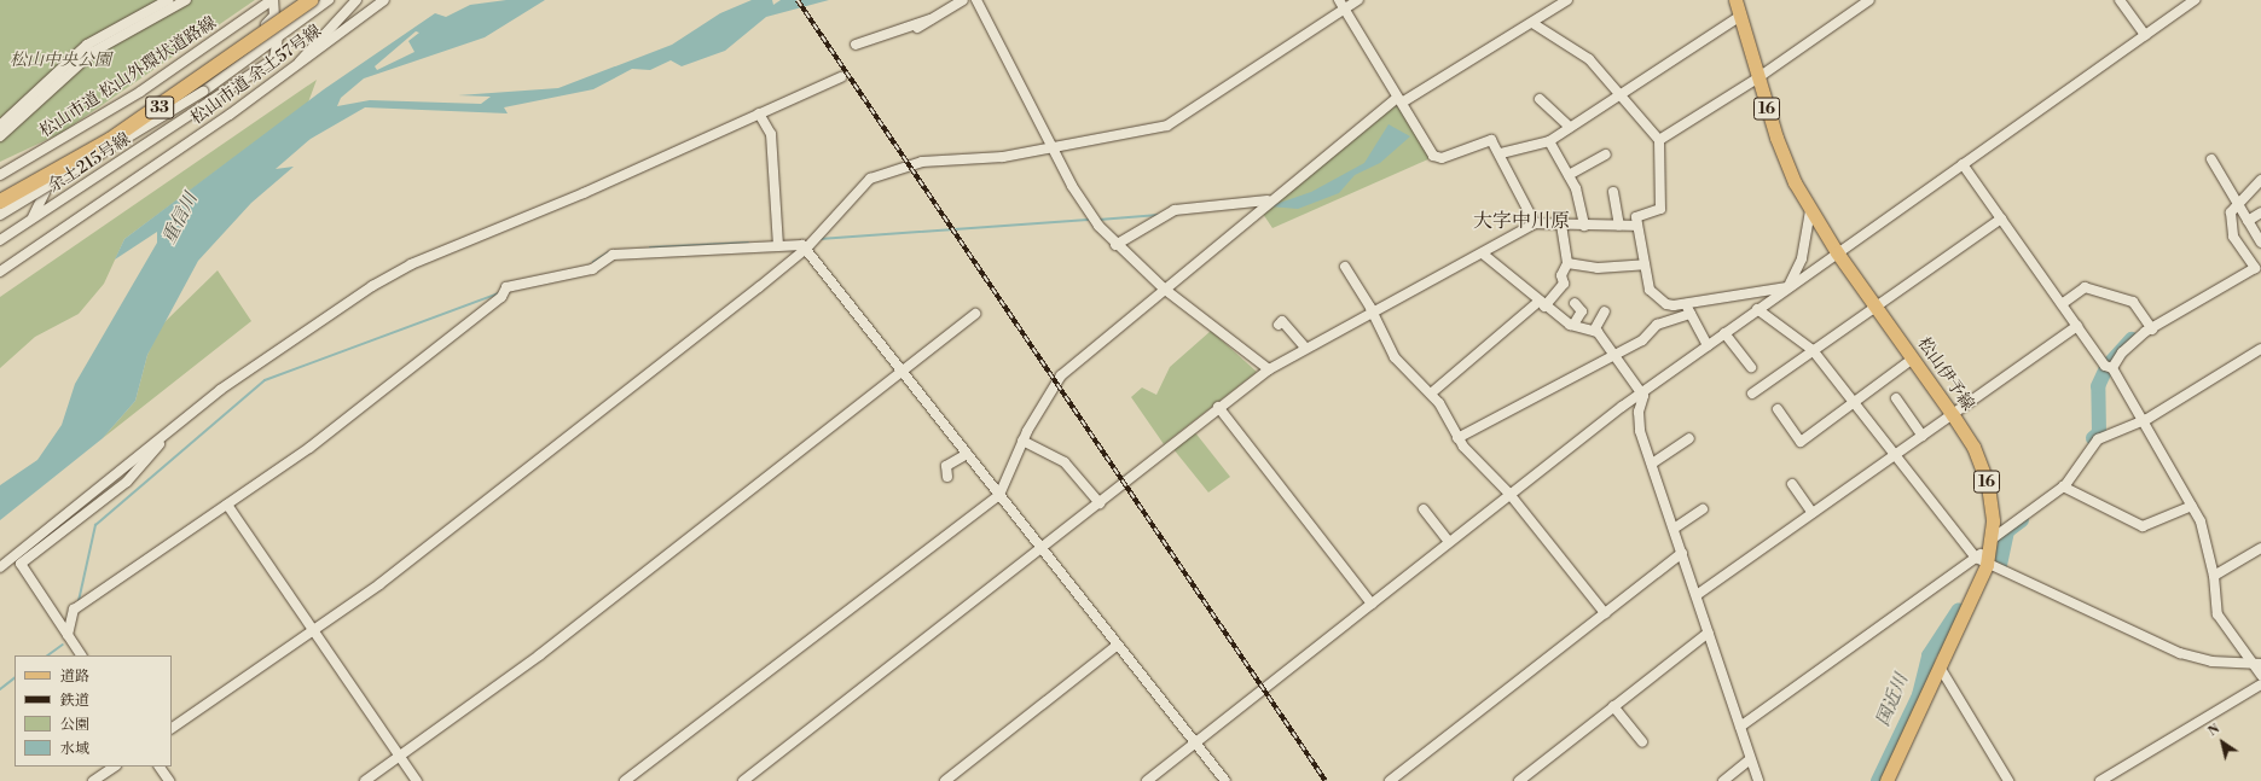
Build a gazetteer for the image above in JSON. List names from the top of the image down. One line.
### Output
{"streets":{"highway":["33"],"main road":["16","松山伊予線"],"street":["松山市道 余土57号線","松山市道 松山外環状道路線","余土215号線"]},"districts":["大字中川原"],"water":["重信川","国近川"],"parks":["松山中央公園"],"legend":["道路","鉄道","公園","水域"],"north":"top left"}
